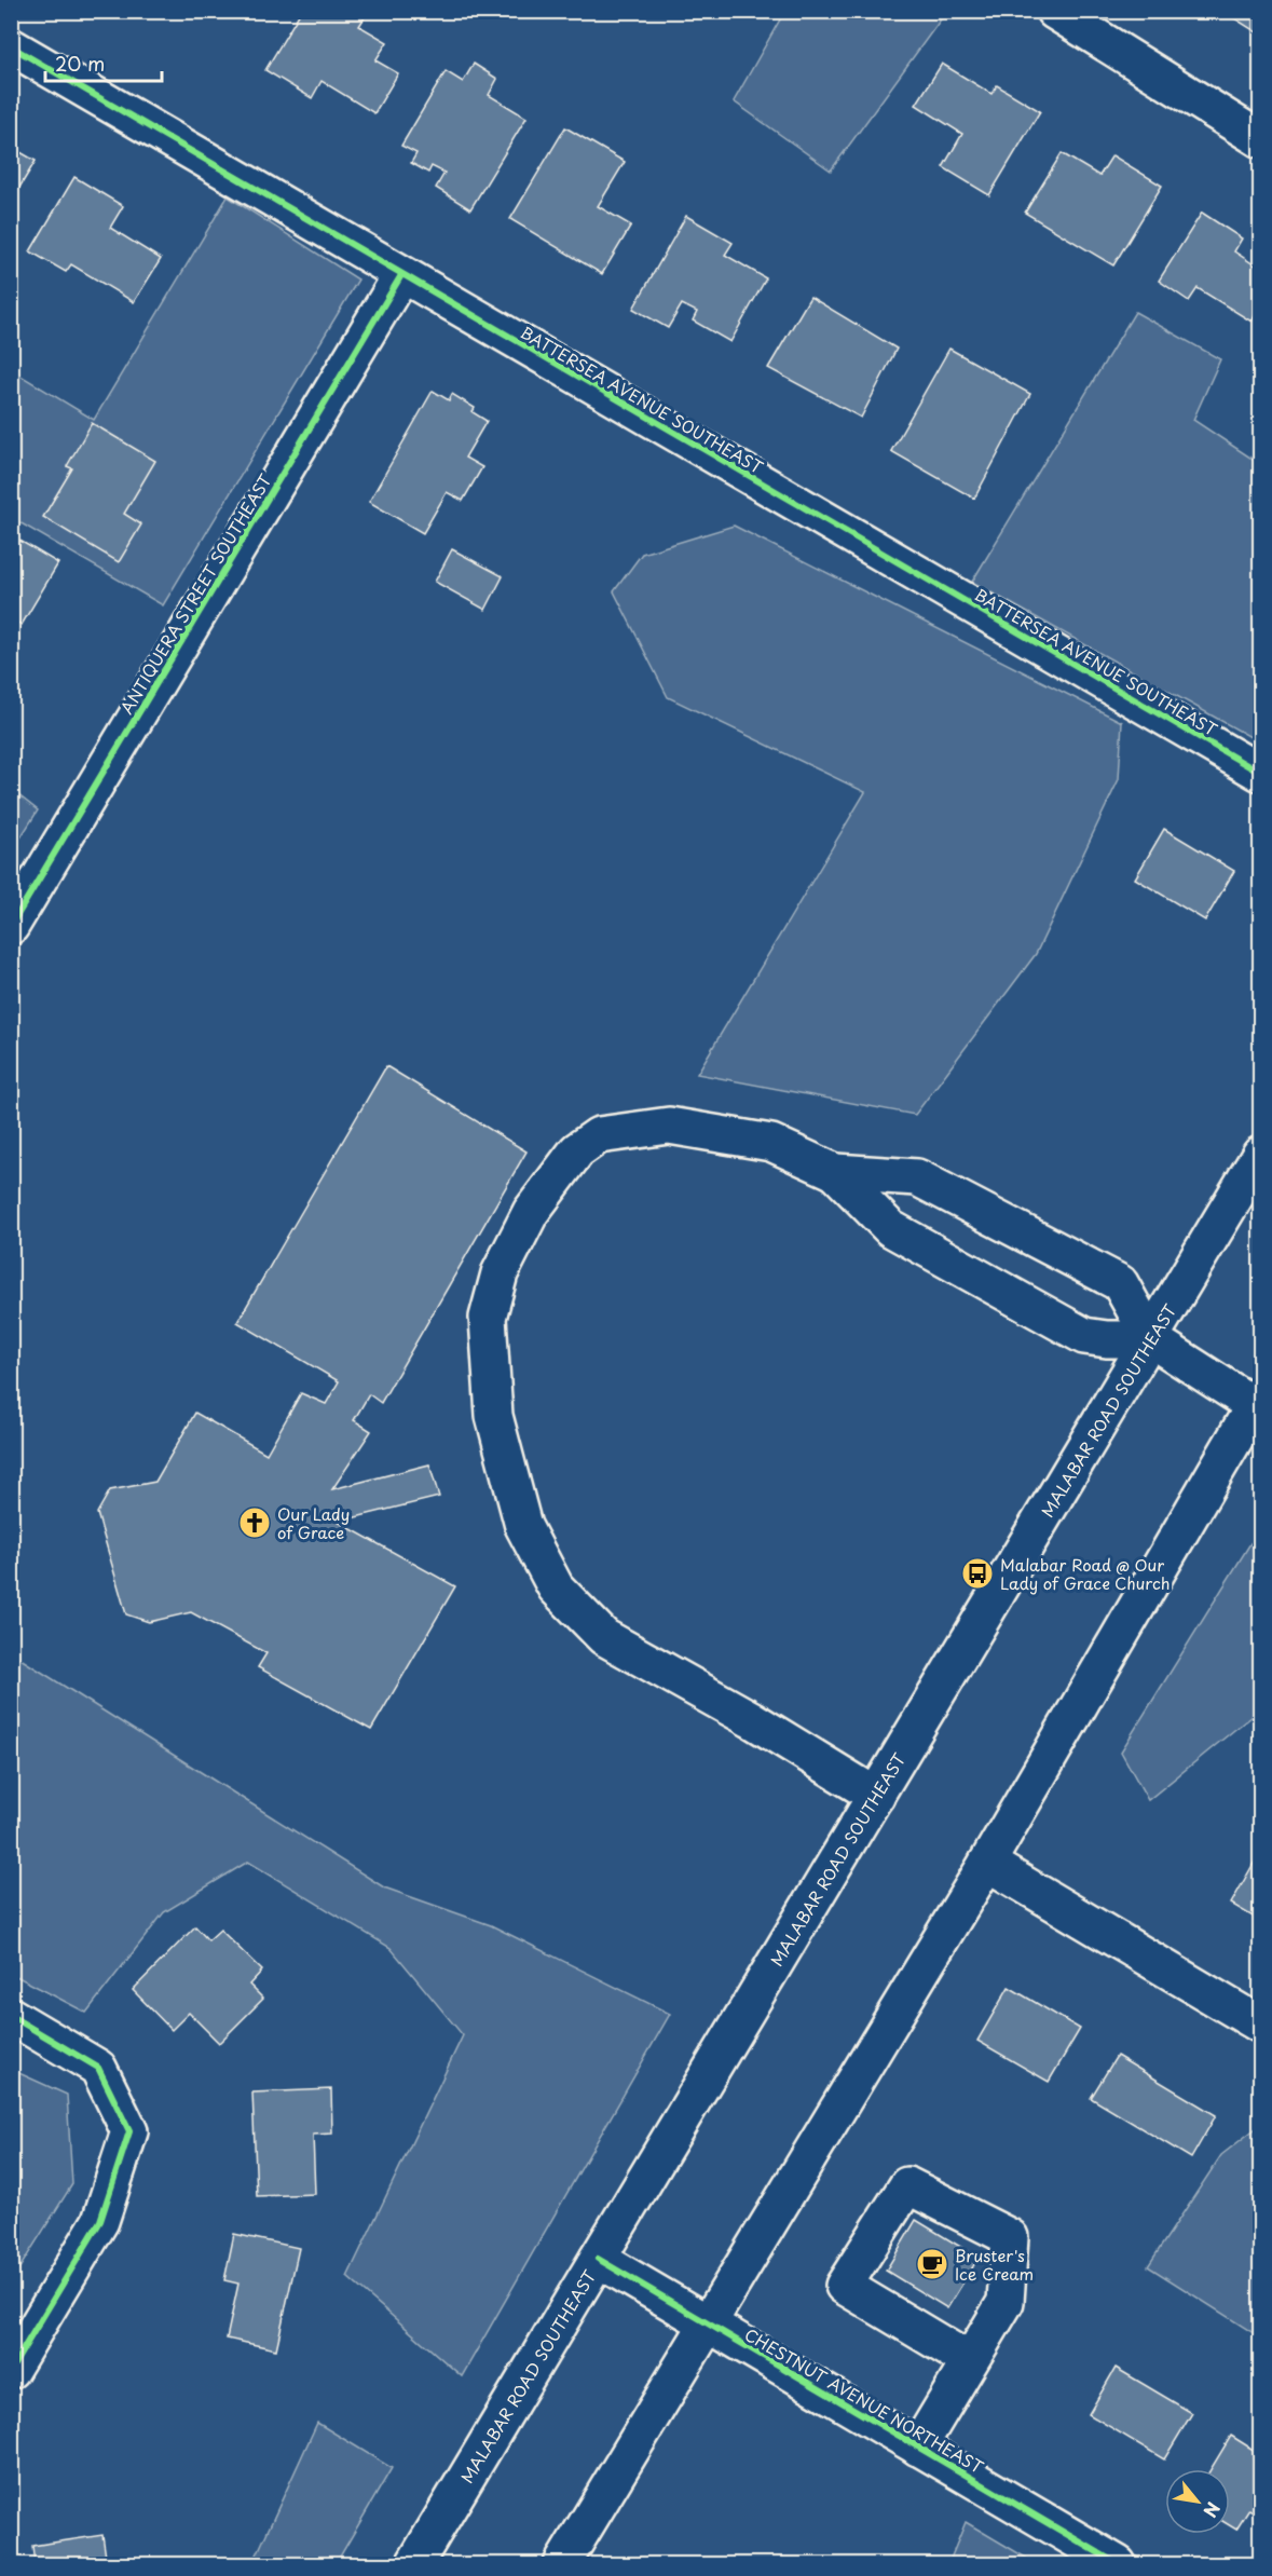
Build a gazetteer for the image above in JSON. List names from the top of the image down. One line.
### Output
{"streets":{"street":["BATTERSEA AVENUE SOUTHEAST","ANTIQUERA STREET SOUTHEAST","MALABAR ROAD SOUTHEAST","CHESTNUT AVENUE NORTHEAST"]},"crossings":[["BATTERSEA AVENUE SOUTHEAST","ANTIQUERA STREET SOUTHEAST"],["MALABAR ROAD SOUTHEAST","CHESTNUT AVENUE NORTHEAST"]],"places":{"church":["Our Lady of Grace"],"bus stop":["Malabar Road @ Our Lady of Grace Church"],"cafe":["Bruster's Ice Cream"]},"scale_bar":"20 m","north":"bottom right"}
